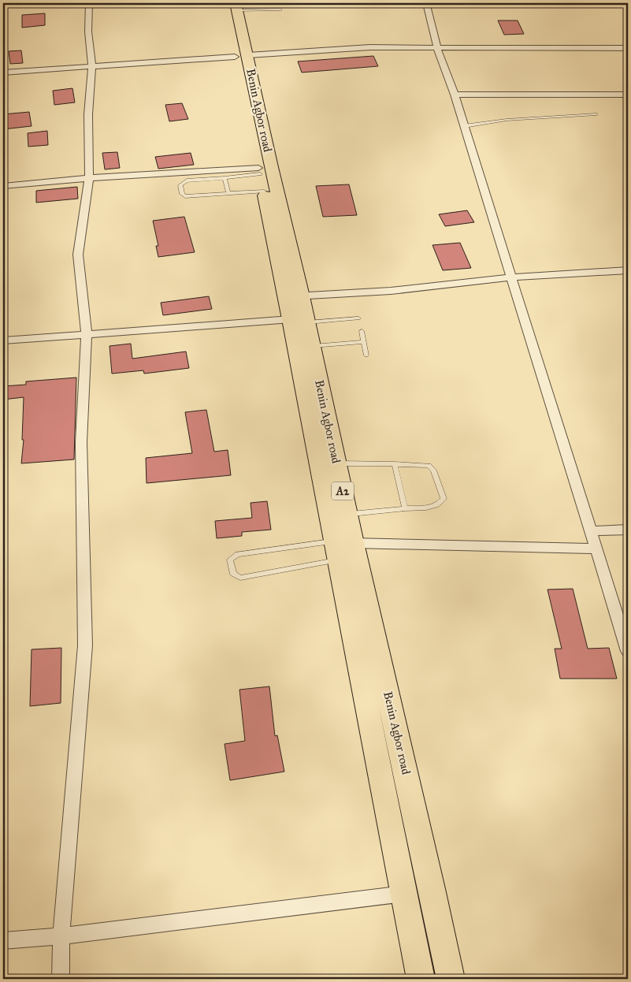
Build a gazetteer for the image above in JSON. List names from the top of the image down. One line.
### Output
{"streets":{"highway":["Benin Agbor road","A2"]}}
